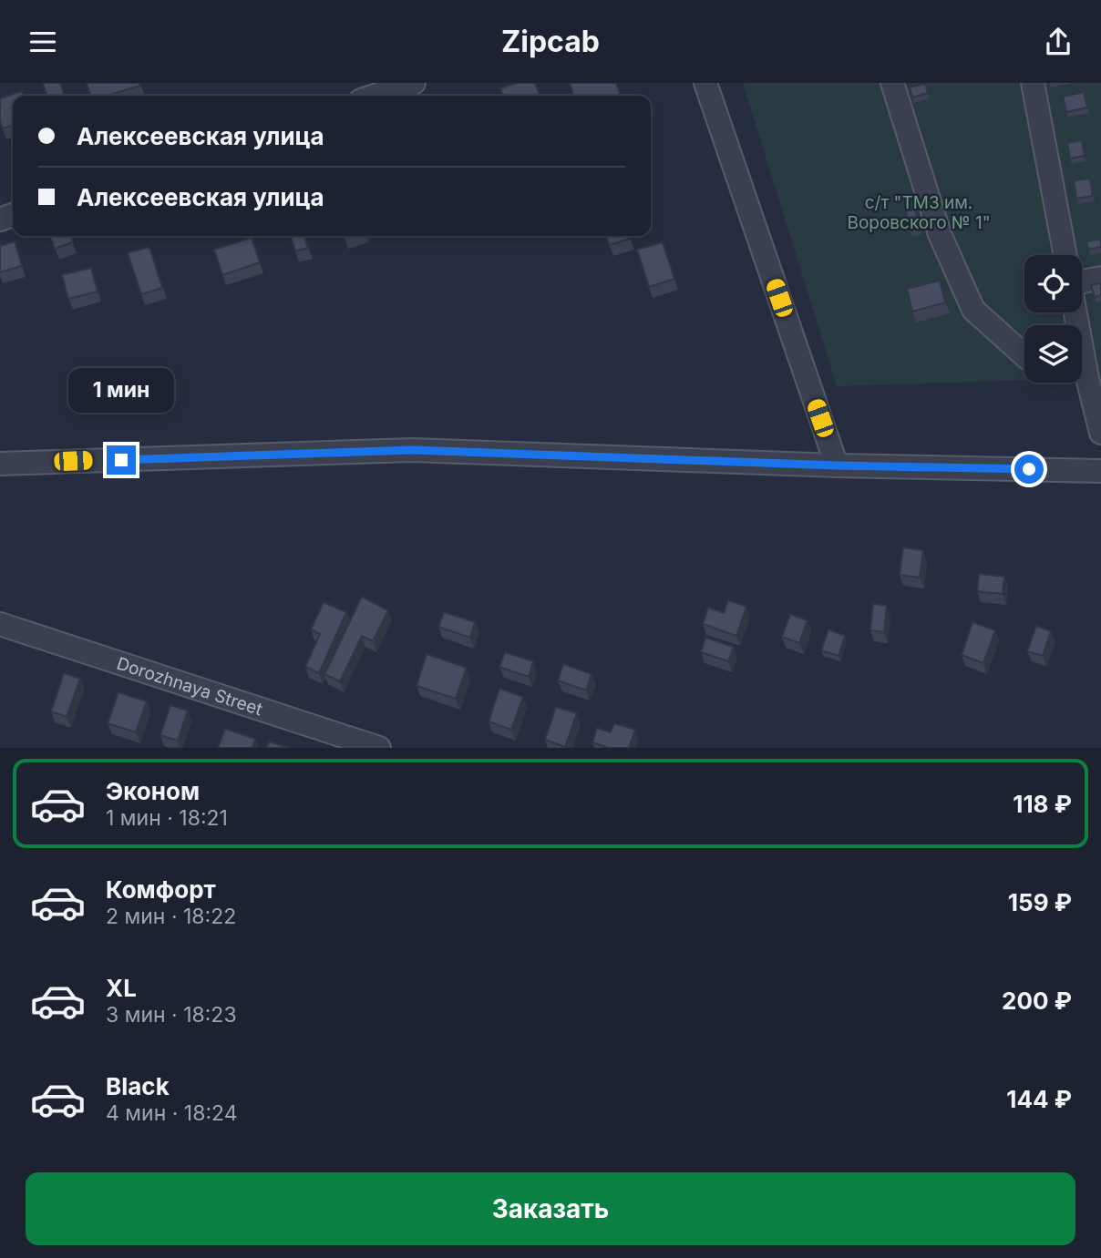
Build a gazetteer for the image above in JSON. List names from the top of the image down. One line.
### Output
{"streets":{"street":["Dorozhnaya Street"]},"parks":["с/т \"ТМЗ им. Воровского № 1\""],"page":{"header":"Zipcab","banner":["Алексеевская улица","Алексеевская улица"],"bubble":"1 мин","list":[{"name":"Эконом","note":"1 мин · 18:21","value":"118 ₽"},{"name":"Комфорт","note":"2 мин · 18:22","value":"159 ₽"},{"name":"XL","note":"3 мин · 18:23","value":"200 ₽"},{"name":"Black","note":"4 мин · 18:24","value":"144 ₽"}],"buttons":"Заказать"}}
